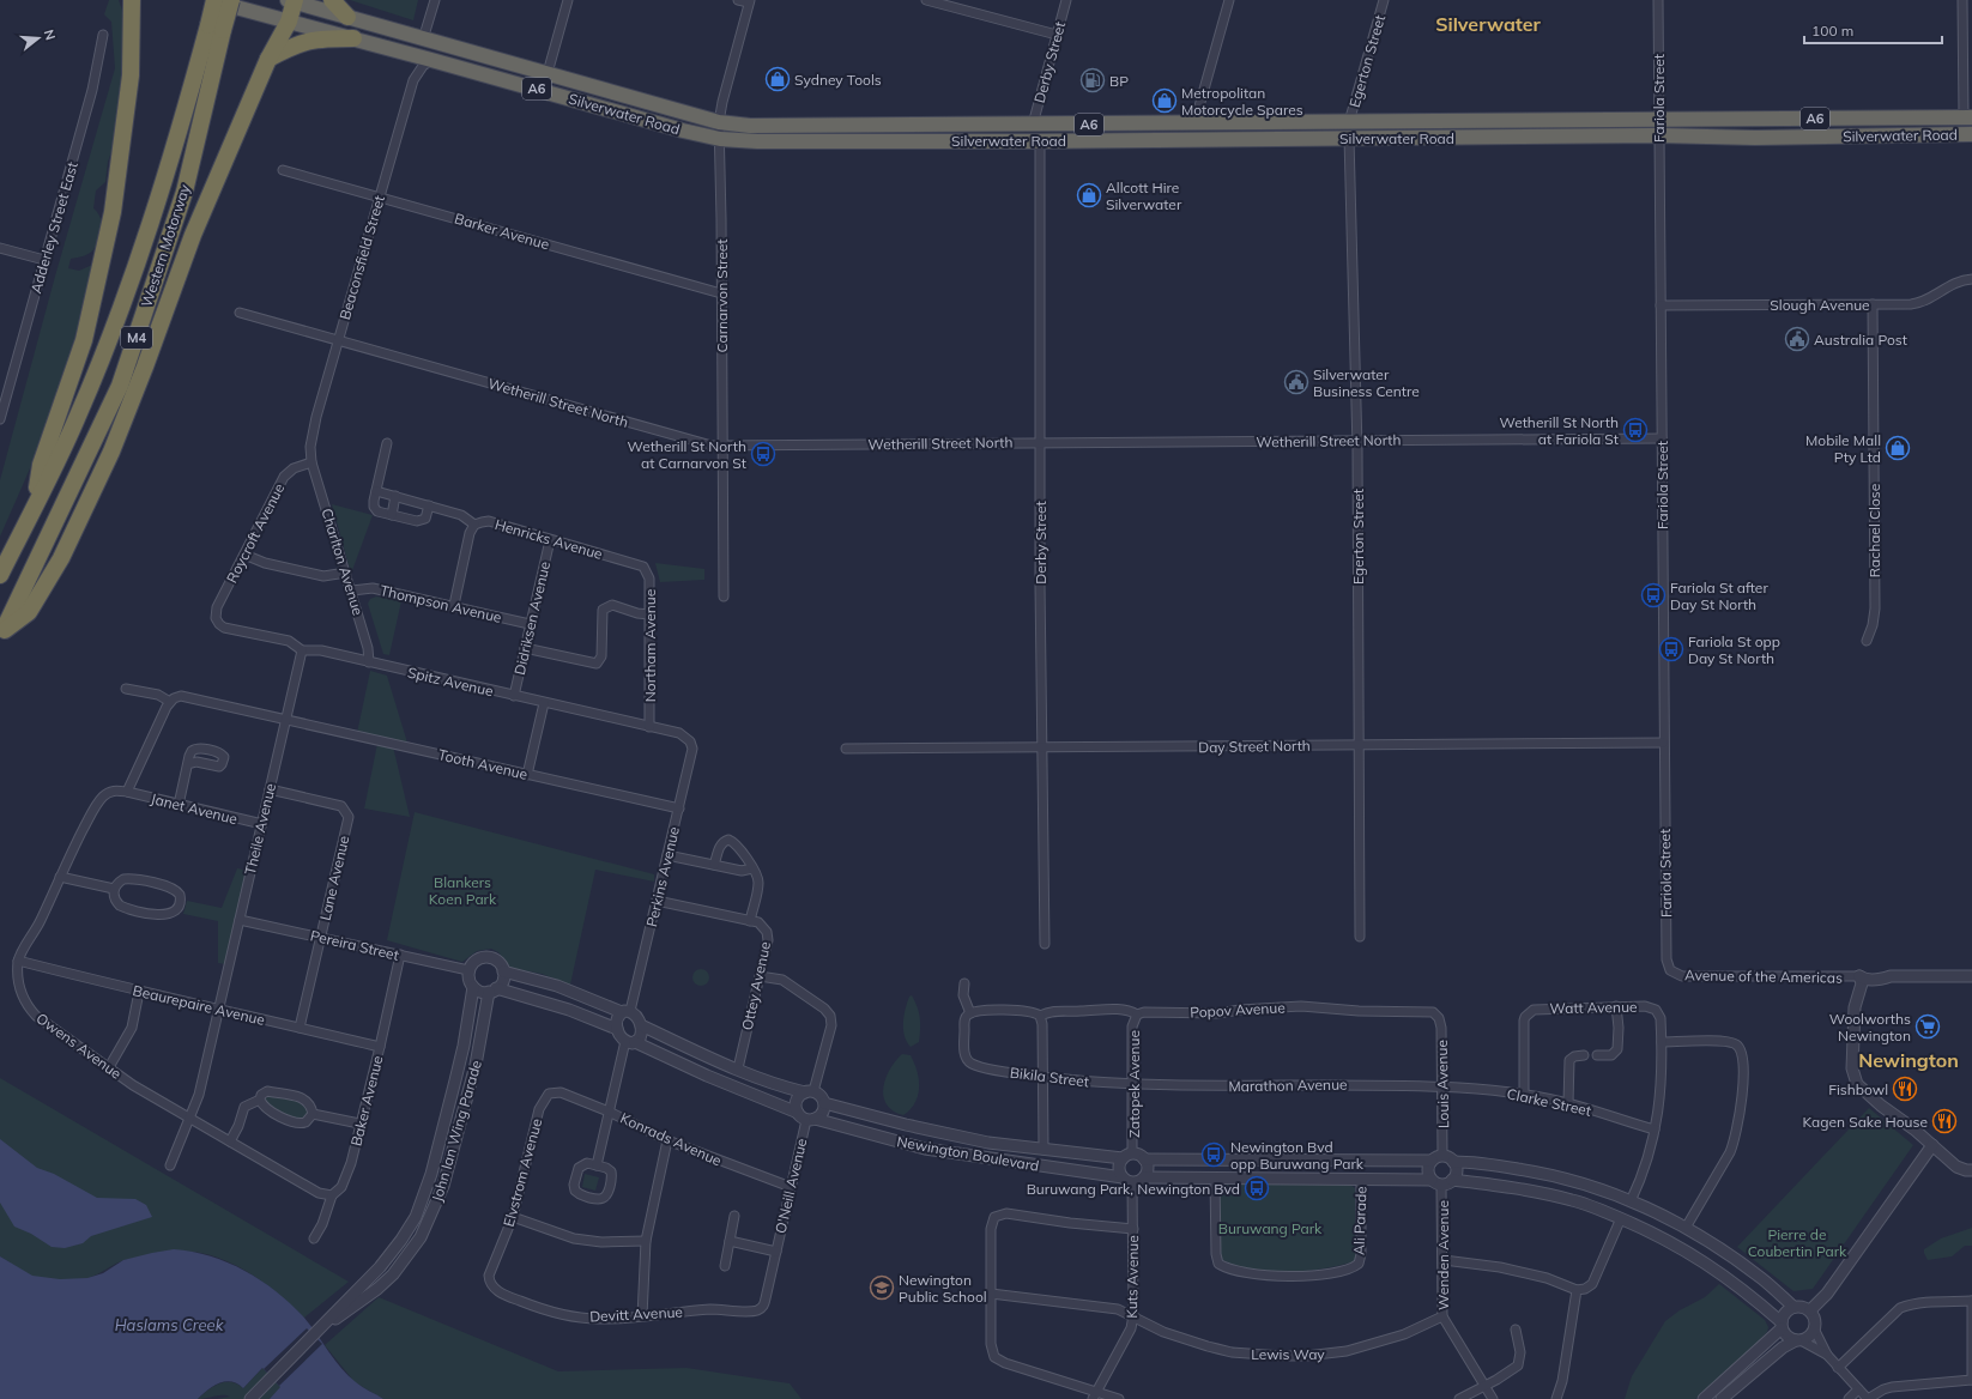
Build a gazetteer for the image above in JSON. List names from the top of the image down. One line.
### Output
{"streets":{"highway":["A6","Silverwater Road","Western Motorway","M4"],"street":["Egerton Street","Derby Street","Fariola Street","Adderley Street East","Barker Avenue","Beaconsfield Street","Carnarvon Street","Slough Avenue","Wetherill Street North","Rachael Close","Roycroft Avenue","Henricks Avenue","Charlton Avenue","Thompson Avenue","Didriksen Avenue","Northam Avenue","Spitz Avenue","Day Street North","Tooth Avenue","Janet Avenue","Theile Avenue","Perkins Avenue","Lane Avenue","Pereira Street","Avenue of the Americas","Ottey Avenue","Beaurepaire Avenue","Watt Avenue","Popov Avenue","Owens Avenue","Bikila Street","Zatopek Avenue","Louis Avenue","Marathon Avenue","Baker Avenue","Clarke Street","John Ian Wing Parade","Konrads Avenue","Newington Boulevard","Elvstrom Avenue","O'Neill Avenue","Ali Parade","Wenden Avenue","Kuts Avenue","Devitt Avenue","Lewis Way"]},"crossings":[["Egerton Street","Silverwater Road"],["Egerton Street","Wetherill Street North"],["Egerton Street","Day Street North"],["Derby Street","Silverwater Road"],["Derby Street","Wetherill Street North"],["Derby Street","Day Street North"],["Fariola Street","Silverwater Road"],["Fariola Street","Slough Avenue"],["Fariola Street","Wetherill Street North"],["Fariola Street","Day Street North"],["Fariola Street","Avenue of the Americas"],["Silverwater Road","Beaconsfield Street"],["Silverwater Road","Carnarvon Street"],["Barker Avenue","Beaconsfield Street"],["Barker Avenue","Carnarvon Street"],["Beaconsfield Street","Wetherill Street North"],["Beaconsfield Street","Roycroft Avenue"],["Beaconsfield Street","Charlton Avenue"],["Carnarvon Street","Wetherill Street North"],["Slough Avenue","Rachael Close"],["Roycroft Avenue","Charlton Avenue"],["Roycroft Avenue","Spitz Avenue"],["Henricks Avenue","Didriksen Avenue"],["Henricks Avenue","Northam Avenue"],["Charlton Avenue","Thompson Avenue"],["Charlton Avenue","Spitz Avenue"],["Thompson Avenue","Didriksen Avenue"],["Didriksen Avenue","Spitz Avenue"],["Northam Avenue","Spitz Avenue"],["Spitz Avenue","Theile Avenue"],["Spitz Avenue","Perkins Avenue"],["Tooth Avenue","Theile Avenue"],["Tooth Avenue","Perkins Avenue"],["Janet Avenue","Theile Avenue"],["Janet Avenue","Owens Avenue"],["Theile Avenue","Lane Avenue"],["Theile Avenue","Pereira Street"],["Theile Avenue","Beaurepaire Avenue"],["Theile Avenue","Owens Avenue"],["Perkins Avenue","Ottey Avenue"],["Perkins Avenue","Newington Boulevard"],["Lane Avenue","Pereira Street"],["Lane Avenue","Beaurepaire Avenue"],["Pereira Street","Baker Avenue"],["Pereira Street","John Ian Wing Parade"],["Beaurepaire Avenue","Owens Avenue"],["Beaurepaire Avenue","Baker Avenue"],["Watt Avenue","Clarke Street"],["Popov Avenue","Zatopek Avenue"],["Popov Avenue","Louis Avenue"],["Owens Avenue","Baker Avenue"],["Bikila Street","Zatopek Avenue"],["Bikila Street","Marathon Avenue"],["Zatopek Avenue","Marathon Avenue"],["Zatopek Avenue","Newington Boulevard"],["Zatopek Avenue","Kuts Avenue"],["Louis Avenue","Marathon Avenue"],["Louis Avenue","Clarke Street"],["Louis Avenue","Wenden Avenue"],["Marathon Avenue","Clarke Street"],["Konrads Avenue","Elvstrom Avenue"],["Konrads Avenue","O'Neill Avenue"],["Newington Boulevard","O'Neill Avenue"],["Newington Boulevard","Kuts Avenue"],["Elvstrom Avenue","Devitt Avenue"],["O'Neill Avenue","Devitt Avenue"],["Wenden Avenue","Lewis Way"],["Kuts Avenue","Lewis Way"]],"districts":["Silverwater","Newington"],"water":["Haslams Creek"],"parks":["Blankers Koen Park","Buruwang Park","Pierre de Coubertin Park"],"places":{"shop":["Sydney Tools","Metropolitan Motorcycle Spares","Allcott Hire Silverwater","Mobile Mall Pty Ltd"],"fuel station":["BP"],"public building":["Australia Post","Silverwater Business Centre"],"bus stop":["Wetherill St North at Fariola St","Wetherill St North at Carnarvon St","Fariola St after Day St North","Fariola St opp Day St North","Newington Bvd opp Buruwang Park","Buruwang Park, Newington Bvd"],"supermarket":["Woolworths Newington"],"restaurant":["Fishbowl","Kagen Sake House"],"school or university":["Newington Public School"]},"scale_bar":"100 m","north":"right"}
